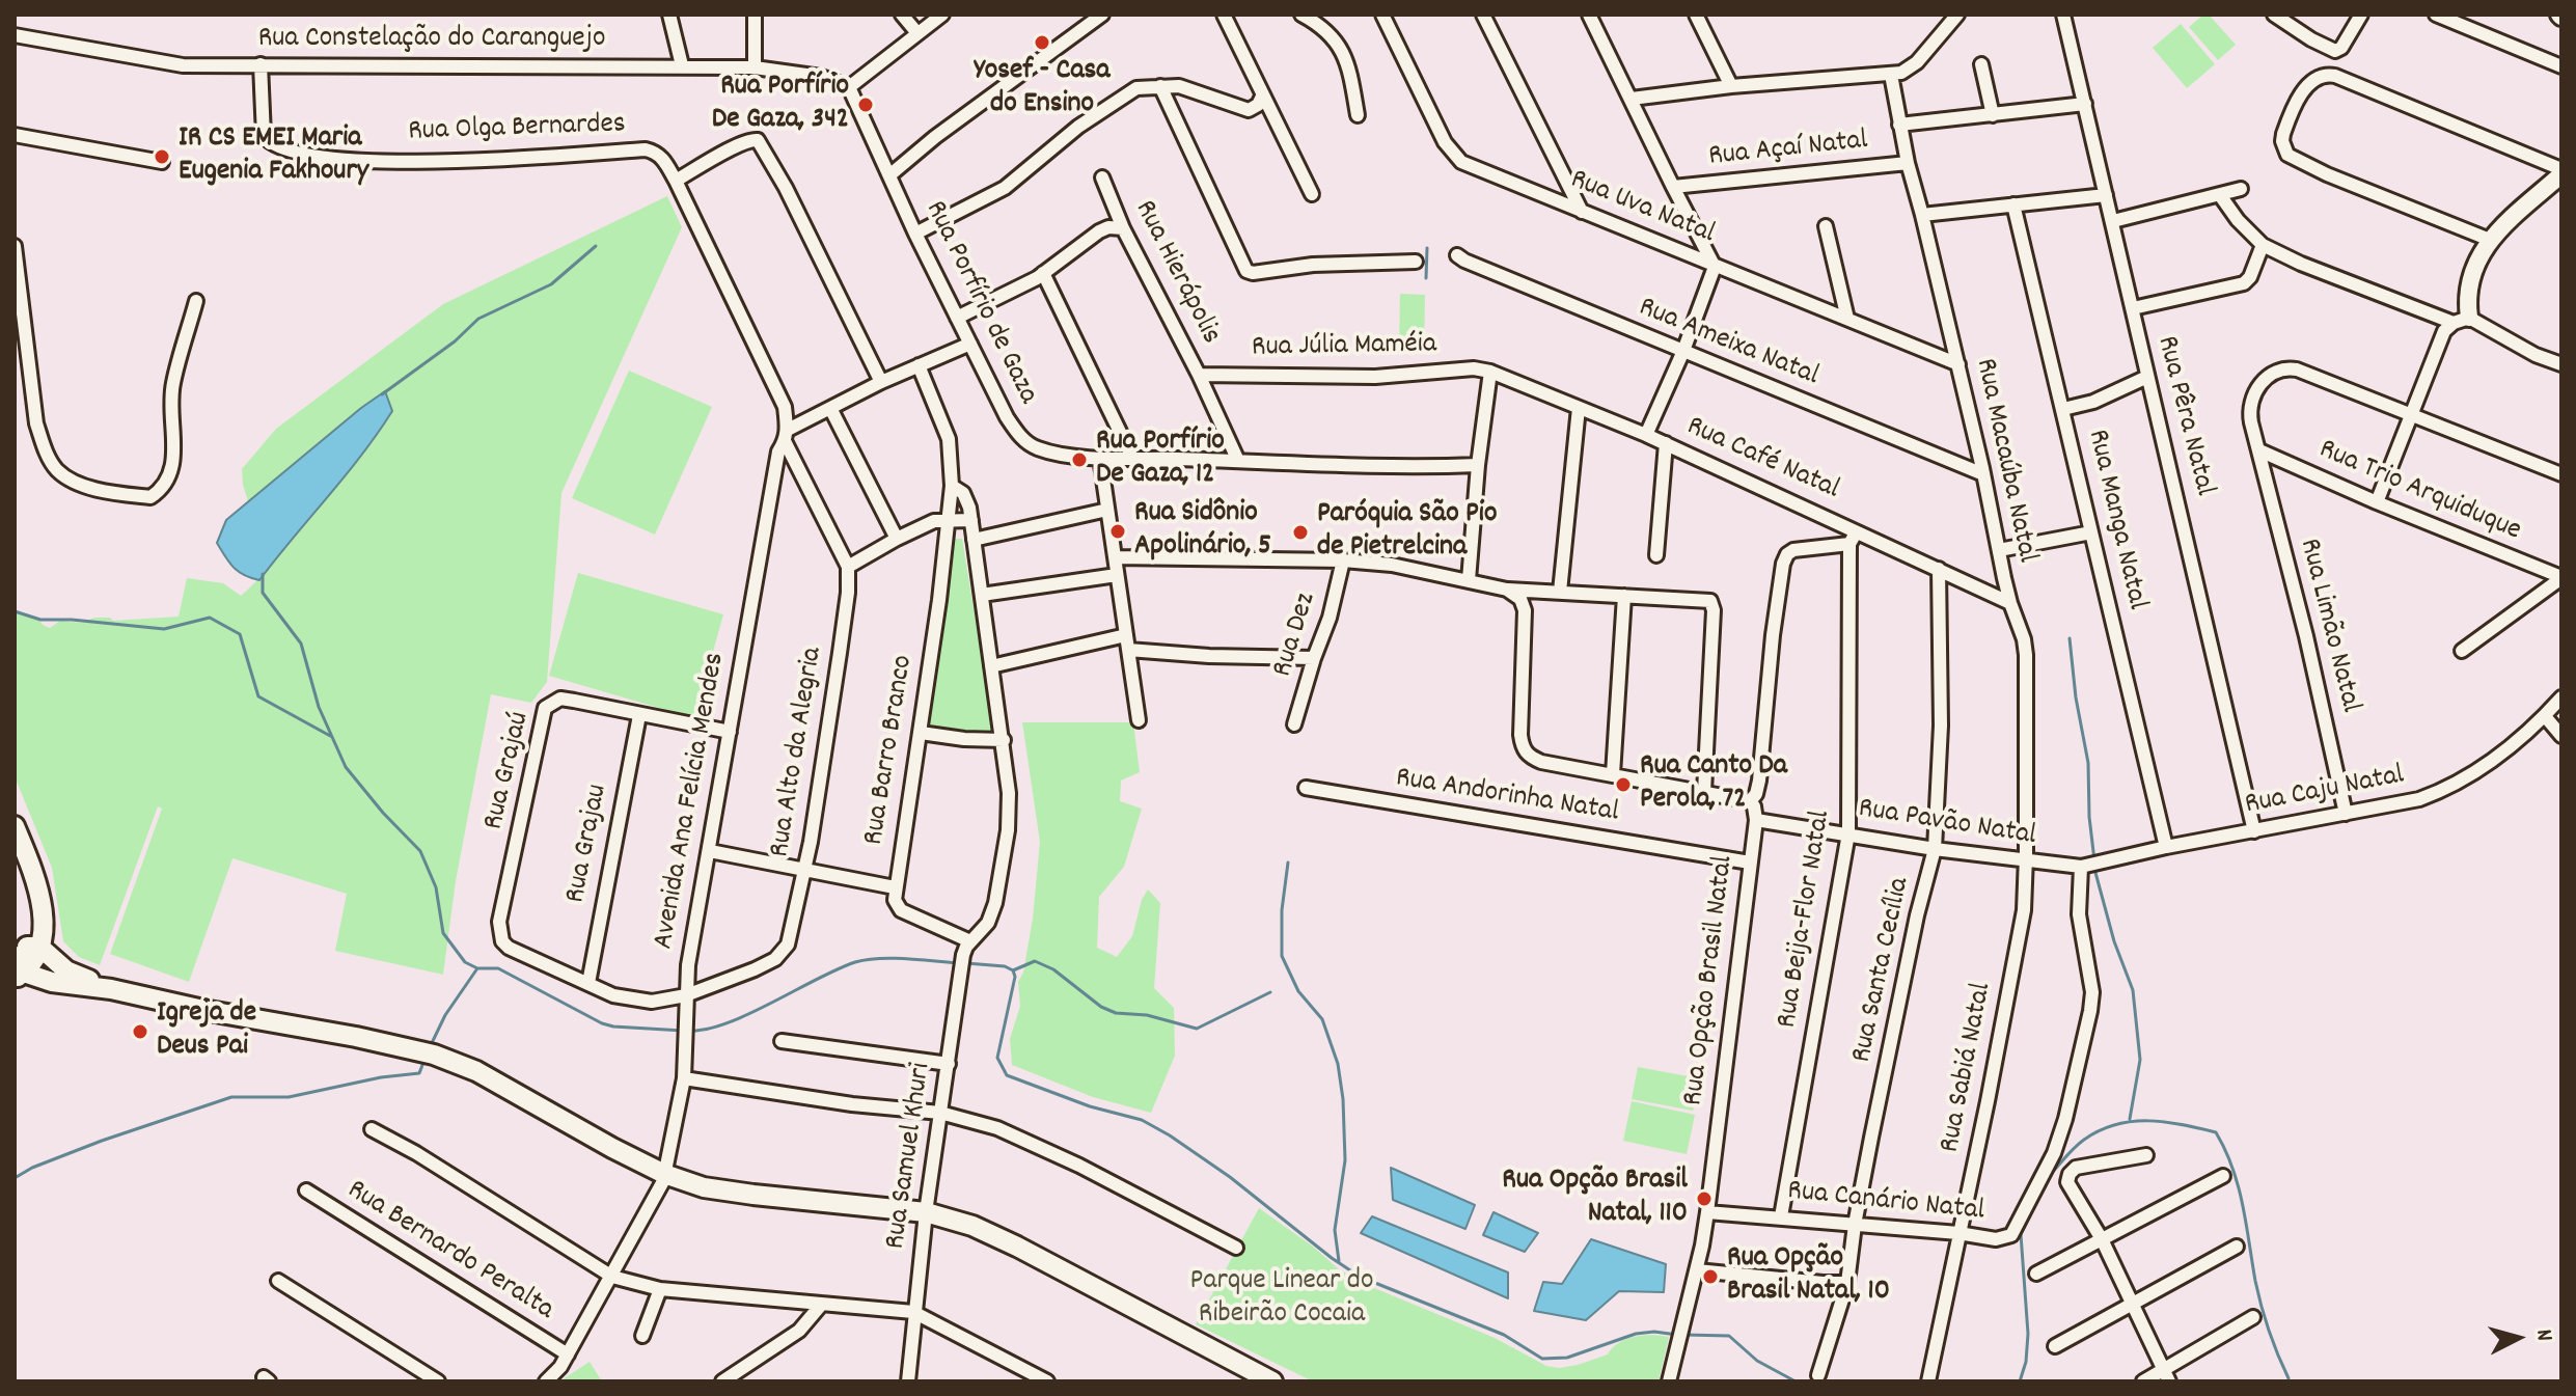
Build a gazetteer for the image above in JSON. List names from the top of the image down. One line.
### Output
{"streets":{"street":["Rua Constelação do Caranguejo","Rua Olga Bernardes","Rua Açaí Natal","Rua Uva Natal","Rua Hierápolis","Rua Porfírio de Gaza","Rua Ameixa Natal","Rua Júlia Maméia","Rua Pêra Natal","Rua Café Natal","Rua Macaúba Natal","Rua Trio Arquiduque","Rua Manga Natal","Rua Limão Natal","Rua Dez","Rua Barro Branco","Rua Alto da Alegria","Rua Grajaú","Rua Caju Natal","Rua Andorinha Natal","Avenida Ana Felícia Mendes","Rua Pavão Natal","Rua Grajau","Rua Beija-Flor Natal","Rua Santa Cecília","Rua Opção Brasil Natal","Rua Sabiá Natal","Rua Samuel Khuri","Rua Canário Natal","Rua Bernardo Peralta"]},"crossings":[["Rua Constelação do Caranguejo","Rua Olga Bernardes"],["Rua Constelação do Caranguejo","Rua Porfírio de Gaza"],["Rua Olga Bernardes","Rua Alto da Alegria"],["Rua Olga Bernardes","Avenida Ana Felícia Mendes"],["Rua Açaí Natal","Rua Macaúba Natal"],["Rua Uva Natal","Rua Macaúba Natal"],["Rua Hierápolis","Rua Porfírio de Gaza"],["Rua Hierápolis","Rua Júlia Maméia"],["Rua Ameixa Natal","Rua Macaúba Natal"],["Rua Júlia Maméia","Rua Café Natal"],["Rua Pêra Natal","Rua Caju Natal"],["Rua Café Natal","Rua Macaúba Natal"],["Rua Café Natal","Rua Beija-Flor Natal"],["Rua Café Natal","Rua Santa Cecília"],["Rua Macaúba Natal","Rua Pavão Natal"],["Rua Macaúba Natal","Rua Sabiá Natal"],["Rua Trio Arquiduque","Rua Limão Natal"],["Rua Manga Natal","Rua Caju Natal"],["Rua Limão Natal","Rua Caju Natal"],["Rua Barro Branco","Rua Samuel Khuri"],["Rua Alto da Alegria","Avenida Ana Felícia Mendes"],["Rua Grajaú","Avenida Ana Felícia Mendes"],["Rua Grajaú","Rua Grajau"],["Rua Caju Natal","Rua Pavão Natal"],["Rua Caju Natal","Rua Canário Natal"],["Rua Andorinha Natal","Rua Opção Brasil Natal"],["Avenida Ana Felícia Mendes","Rua Bernardo Peralta"],["Rua Pavão Natal","Rua Beija-Flor Natal"],["Rua Pavão Natal","Rua Santa Cecília"],["Rua Pavão Natal","Rua Opção Brasil Natal"],["Rua Pavão Natal","Rua Sabiá Natal"],["Rua Pavão Natal","Rua Canário Natal"],["Rua Beija-Flor Natal","Rua Canário Natal"],["Rua Santa Cecília","Rua Canário Natal"],["Rua Opção Brasil Natal","Rua Canário Natal"],["Rua Sabiá Natal","Rua Canário Natal"]],"parks":["Parque Linear do Ribeirão Cocaia"],"places":["Yosef - Casa do Ensino","Rua Porfírio De Gaza, 342","IR CS EMEI Maria Eugenia Fakhoury","Rua Porfírio De Gaza, 12","Rua Sidônio Apolinário, 5","Paróquia São Pio de Pietrelcina","Rua Canto Da Perola, 72","Igreja de Deus Pai","Rua Opção Brasil Natal, 110","Rua Opção Brasil Natal, 10"],"north":"right"}
